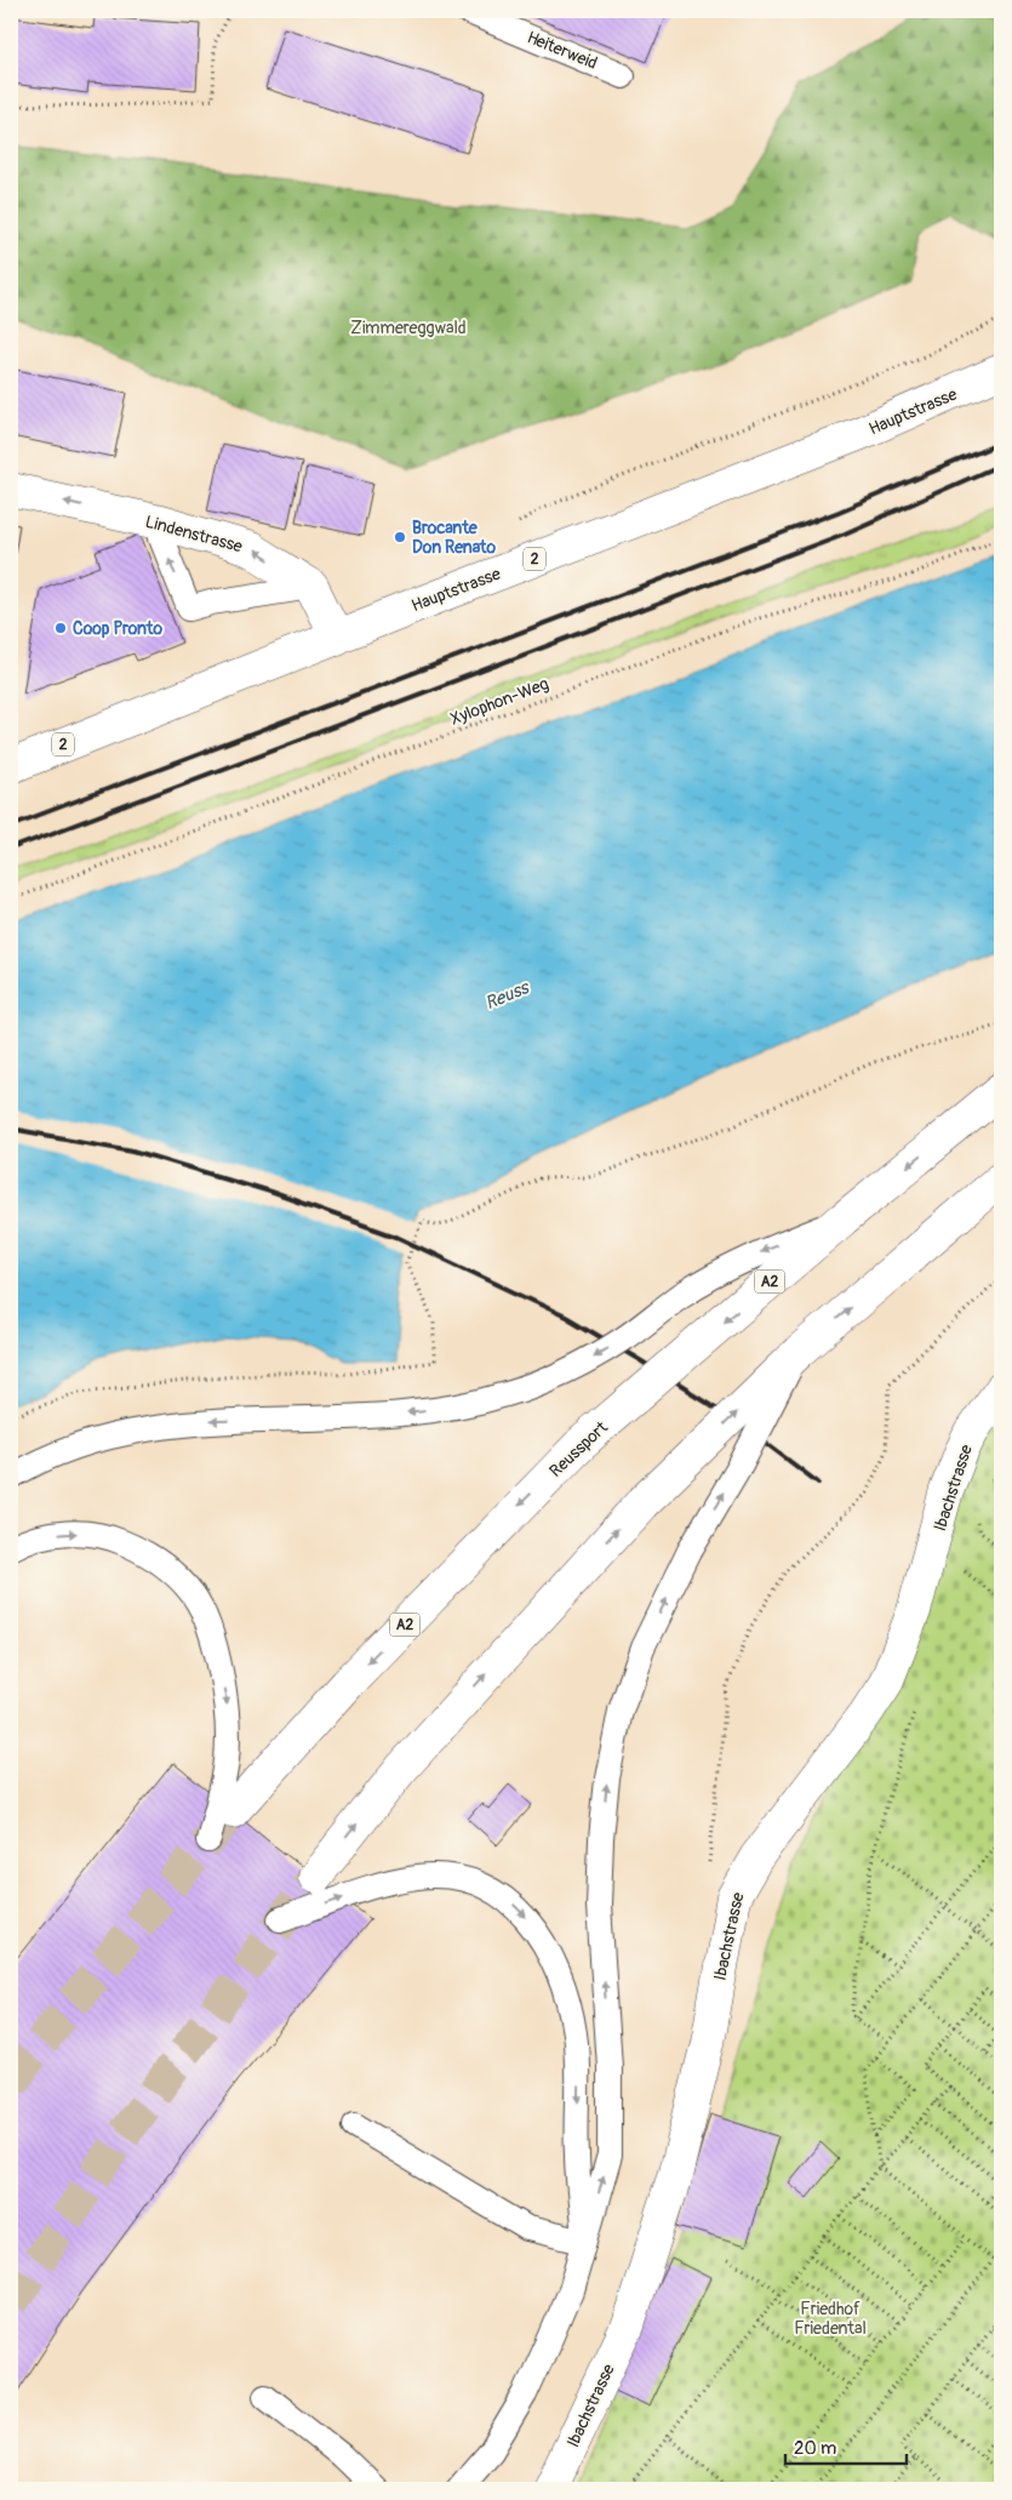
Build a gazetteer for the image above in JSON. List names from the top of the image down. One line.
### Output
{"streets":{"main road":["Hauptstrasse","Lindenstrasse","2","A2","Reussport","Ibachstrasse"],"lane":["Heiterweid"],"path":["Xylophon-Weg"]},"one_way":["Lindenstrasse"],"water":["Reuss"],"parks":["Zimmereggwald","Friedhof Friedental"],"places":["Brocante Don Renato","Coop Pronto"],"scale_bar":"20 m"}
